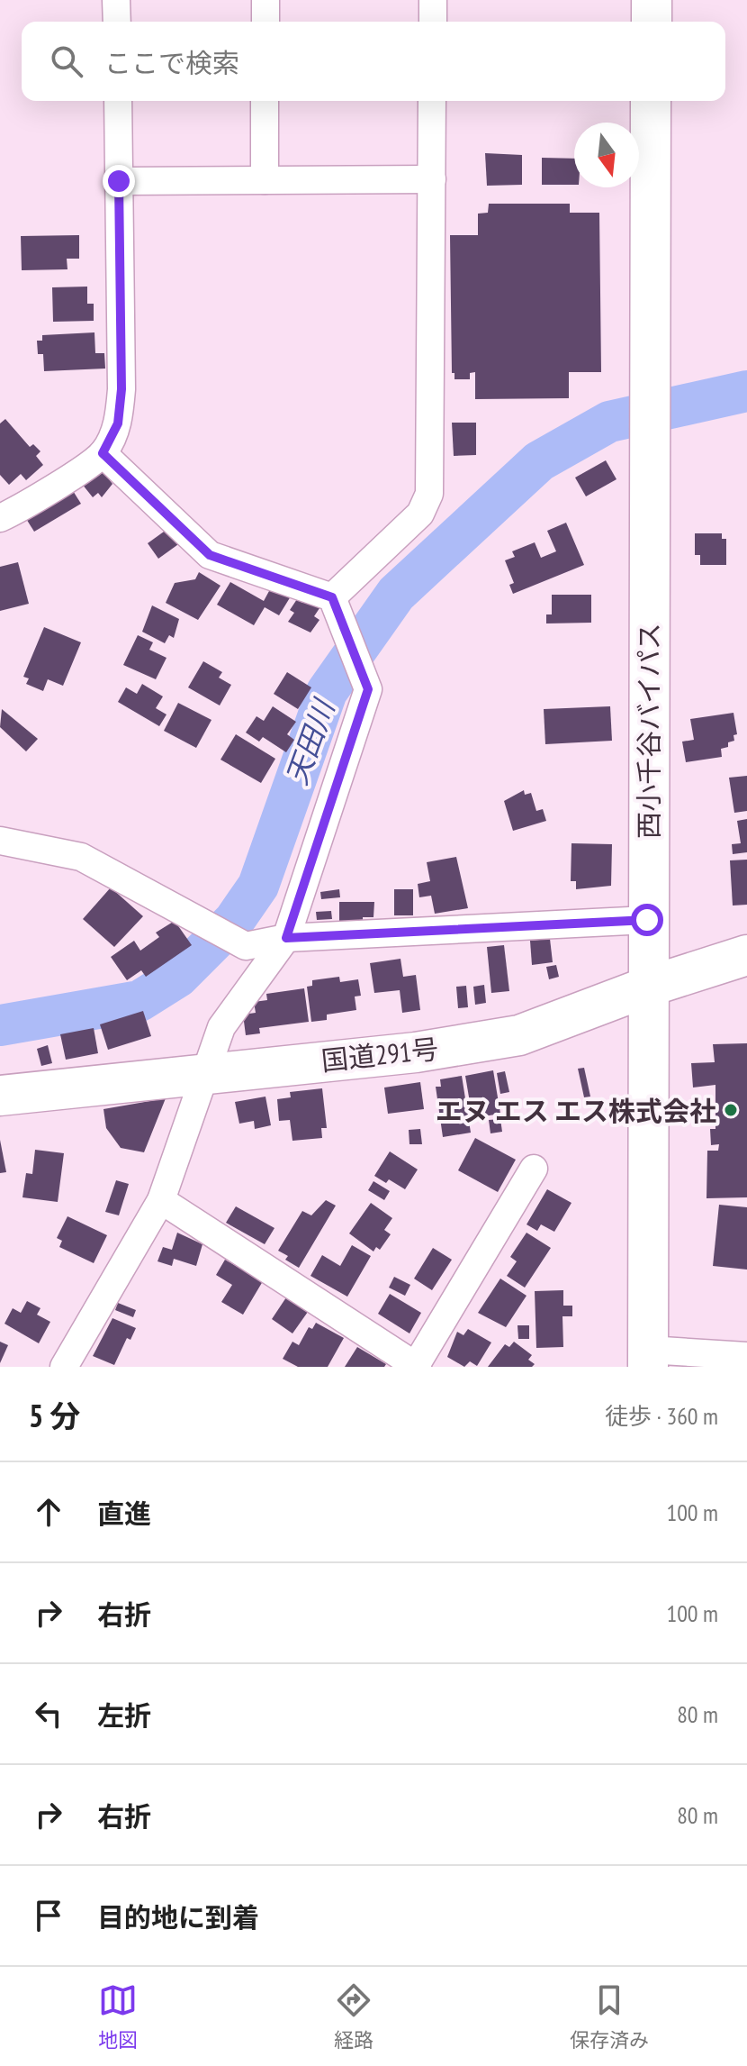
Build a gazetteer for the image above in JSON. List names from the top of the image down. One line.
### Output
{"streets":{"highway":["西小千谷バイパス","国道291号"]},"crossings":[["西小千谷バイパス","国道291号"]],"water":["天田川"],"places":["エヌ エス エス株式会社"],"north":"bottom","page":{"search":"ここで検索","heading":["5 分","徒歩 · 360 m"],"list":[["直進","100 m"],["右折","100 m"],["左折","80 m"],["右折","80 m"],"目的地に到着"],"nav":["地図","経路","保存済み"]}}
